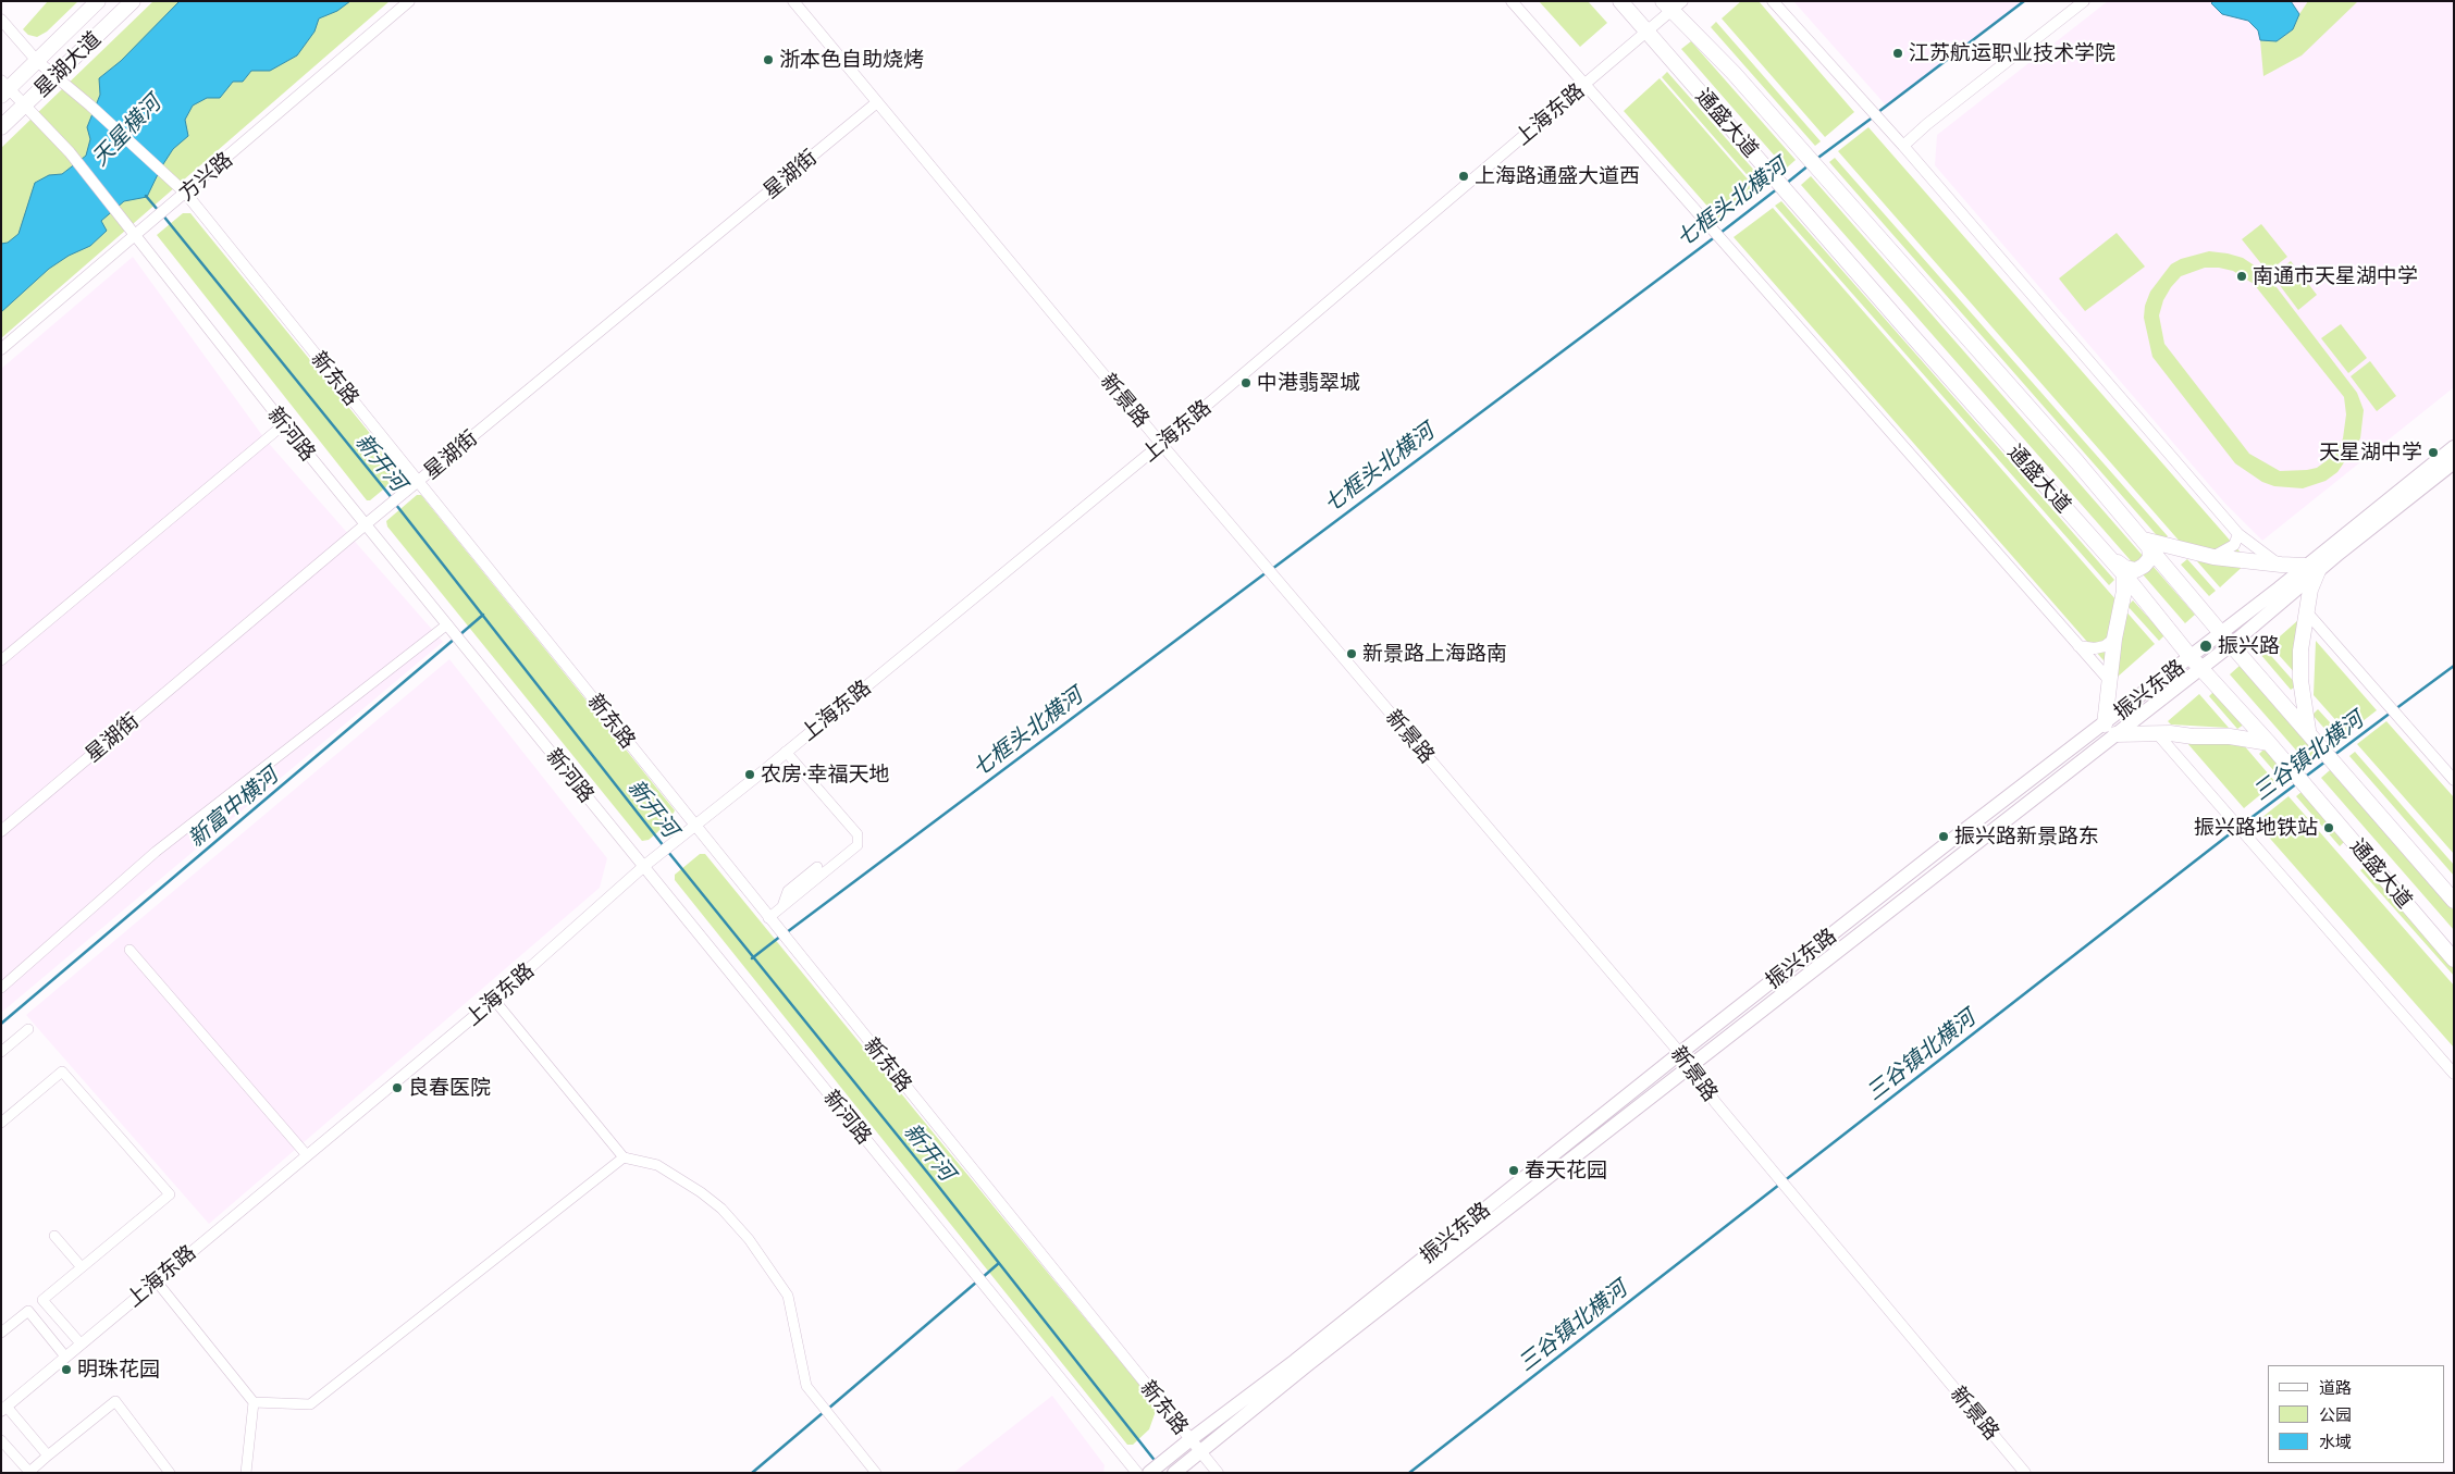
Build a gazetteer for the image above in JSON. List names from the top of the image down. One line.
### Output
{"streets":{"main road":["星湖大道","通盛大道","振兴东路"],"street":["上海东路","星湖街","方兴路","新东路","新景路","新河路"]},"crossings":[["星湖大道","新东路"],["星湖大道","新河路"],["上海东路","通盛大道"],["上海东路","新东路"],["上海东路","新景路"],["上海东路","新河路"],["通盛大道","振兴东路"],["星湖街","新东路"],["星湖街","新景路"],["星湖街","新河路"],["方兴路","新东路"],["方兴路","新河路"],["新东路","振兴东路"],["新景路","振兴东路"],["新河路","振兴东路"]],"water":["天星横河","七框头北横河","新开河","三谷镇北横河","新富中横河"],"places":["江苏航运职业技术学院","浙本色自助烧烤","上海路通盛大道西","南通市天星湖中学","中港翡翠城","天星湖中学","振兴路","新景路上海路南","农房·幸福天地","振兴路地铁站","振兴路新景路东","良春医院","春天花园","明珠花园"],"legend":["道路","公园","水域"]}
